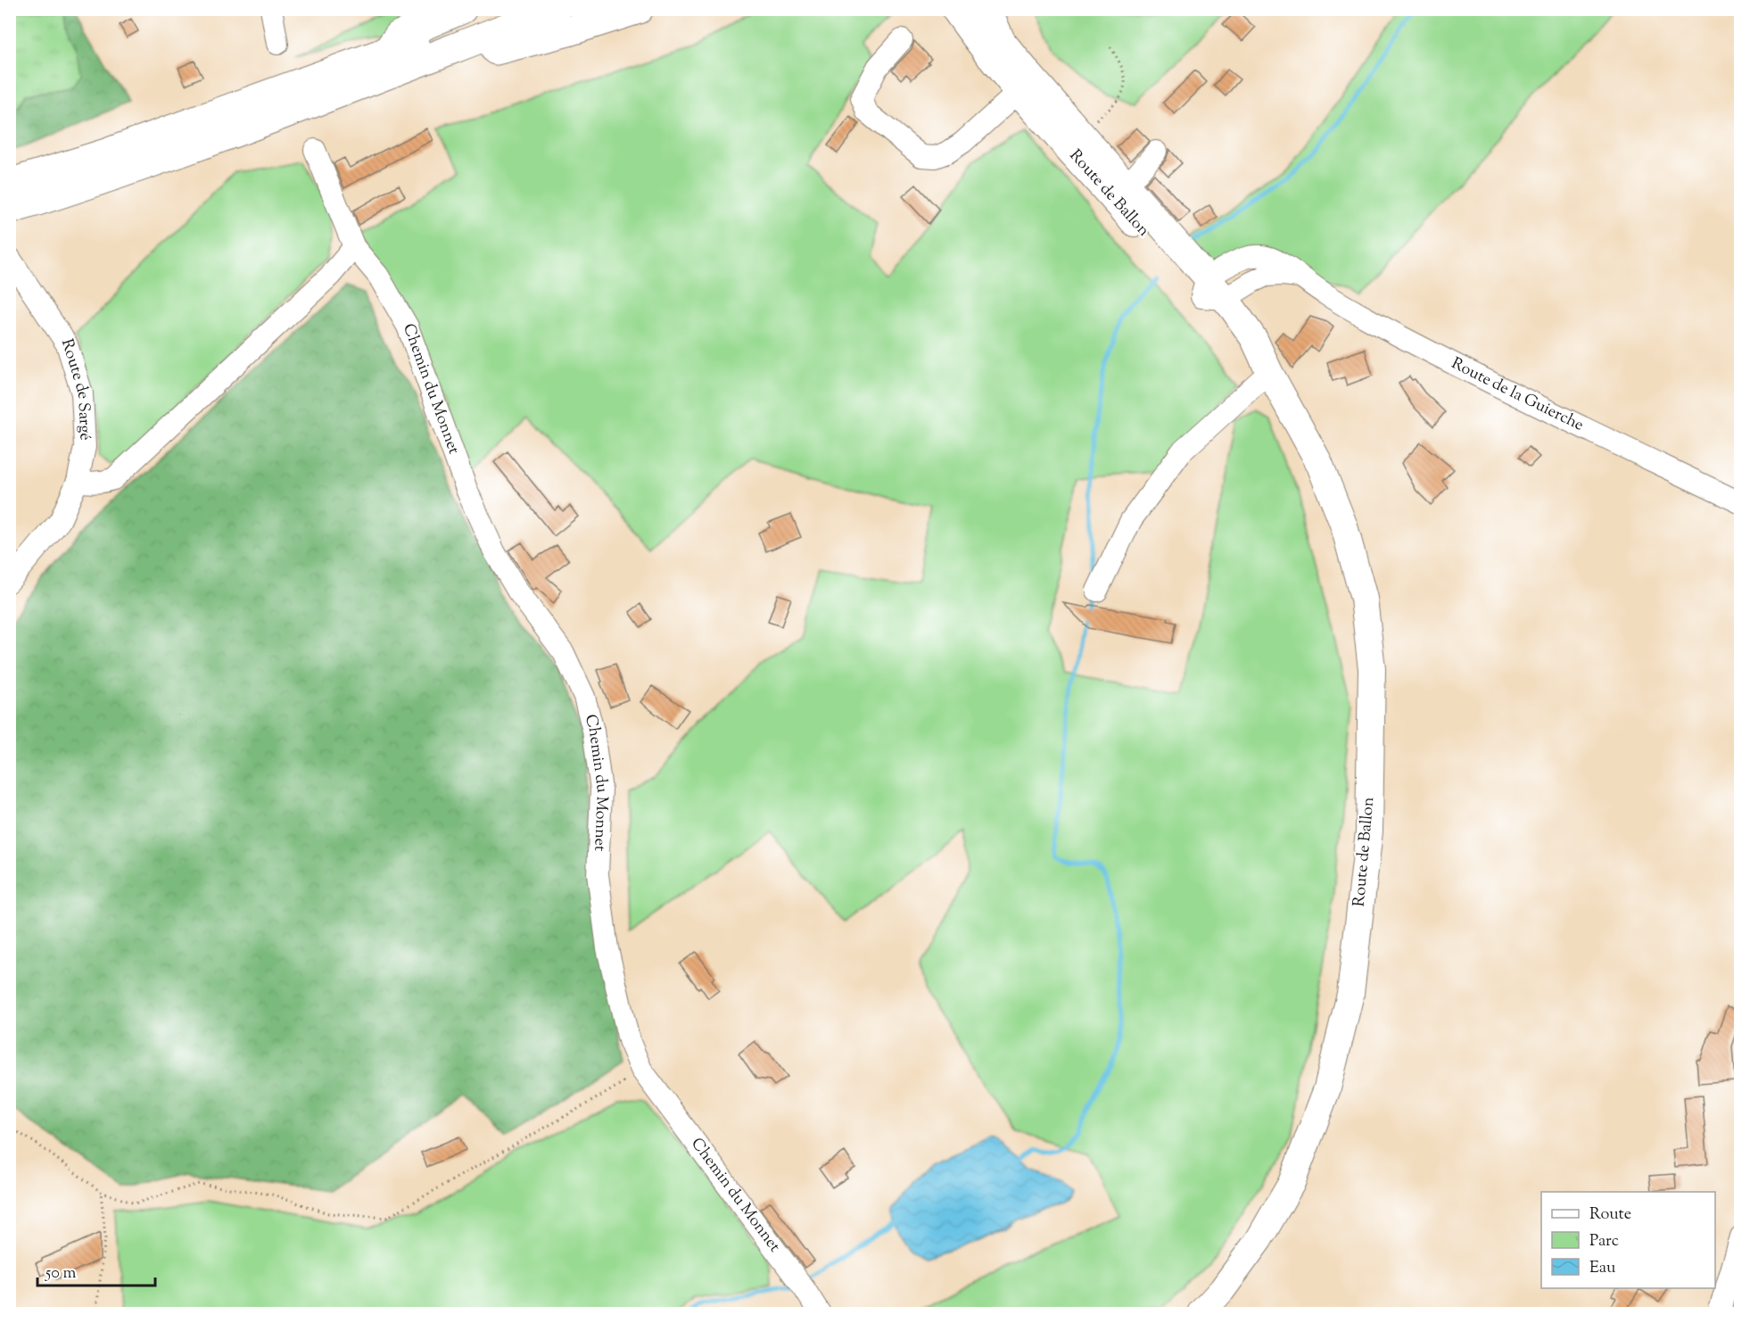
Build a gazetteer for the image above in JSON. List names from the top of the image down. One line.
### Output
{"streets":{"main road":["Route de Ballon"],"street":["Chemin du Monnet","Route de Sargé","Route de la Guierche"]},"crossings":[["Route de Ballon","Route de la Guierche"]],"legend":["Route","Parc","Eau"],"scale_bar":"50 m"}
